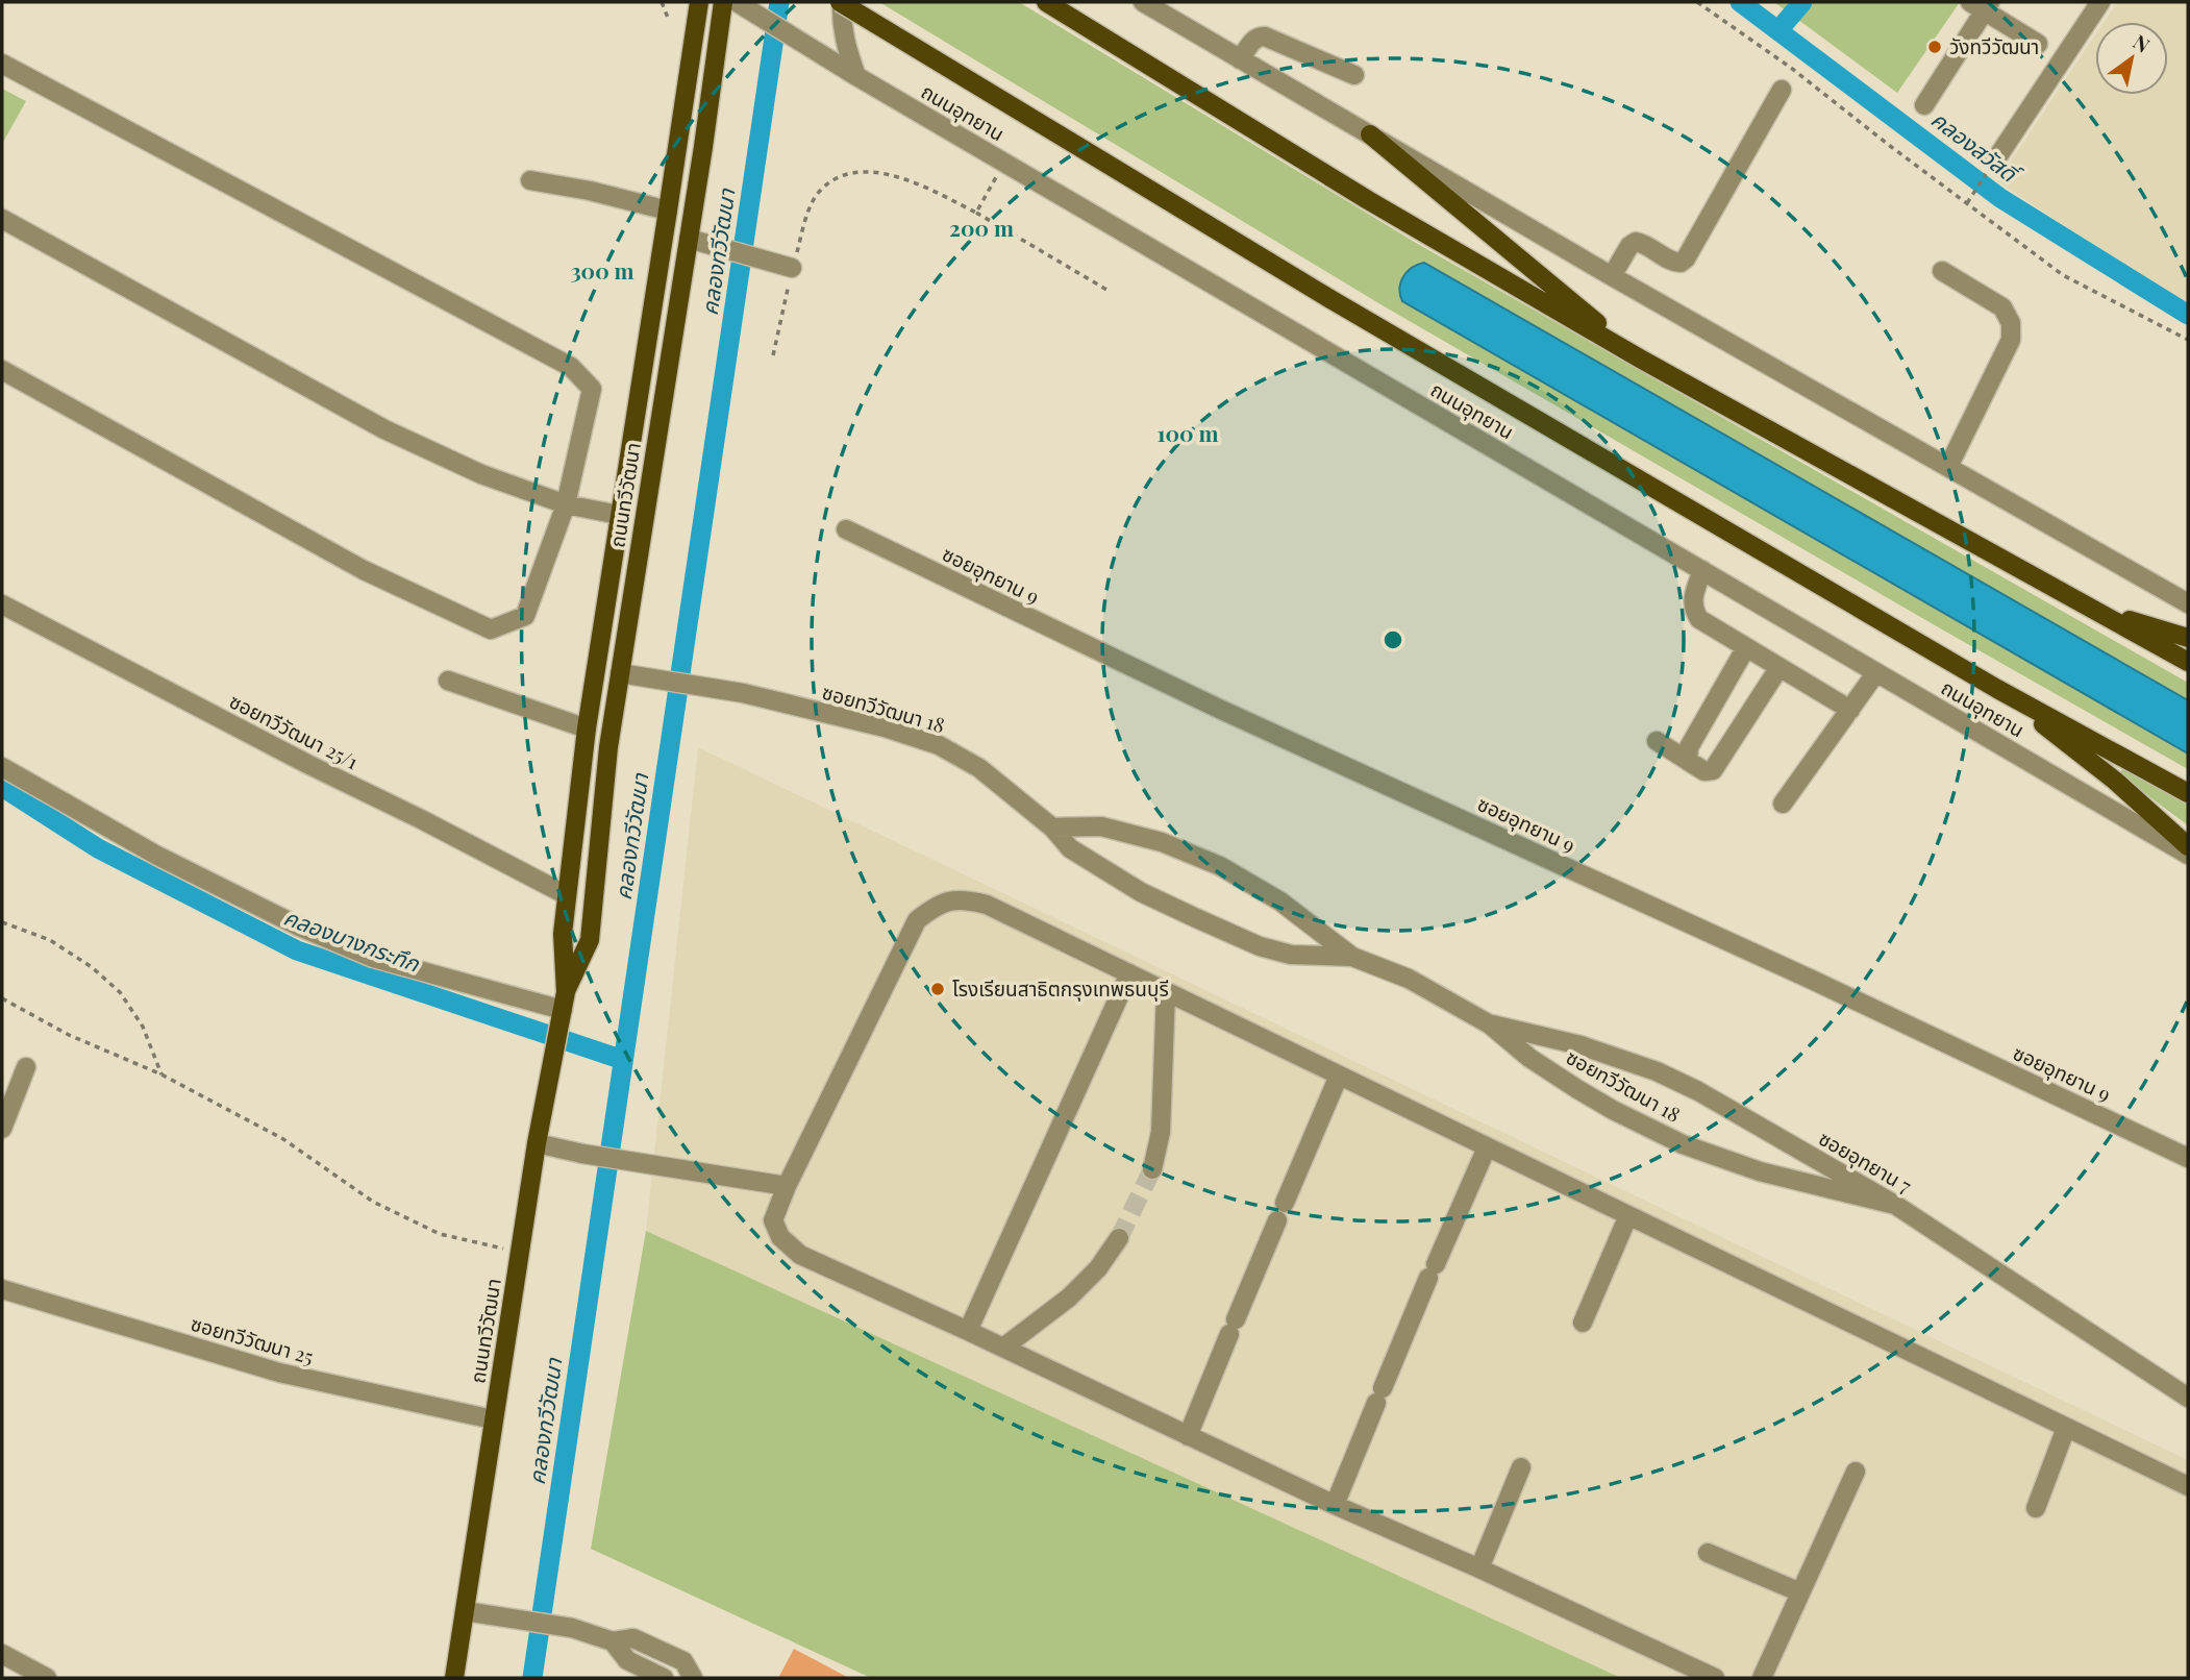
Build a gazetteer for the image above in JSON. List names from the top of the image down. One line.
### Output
{"streets":{"main road":["ถนนอุทยาน","ถนนทวีวัฒนา"],"street":["ซอยอุทยาน 9","ซอยทวีวัฒนา 18","ซอยทวีวัฒนา 25/1","ซอยอุทยาน 7","ซอยทวีวัฒนา 25"]},"crossings":[["ถนนอุทยาน","ถนนทวีวัฒนา"],["ถนนทวีวัฒนา","ซอยทวีวัฒนา 18"],["ถนนทวีวัฒนา","ซอยทวีวัฒนา 25/1"],["ถนนทวีวัฒนา","ซอยทวีวัฒนา 25"],["ซอยทวีวัฒนา 18","ซอยอุทยาน 7"]],"water":["คลองสวัสดิ์","คลองทวีวัฒนา","คลองบางกระทึก"],"places":["วังทวีวัฒนา","โรงเรียนสาธิตกรุงเทพธนบุรี"],"north":"top right","rings":["200 m","300 m","100 m"]}
